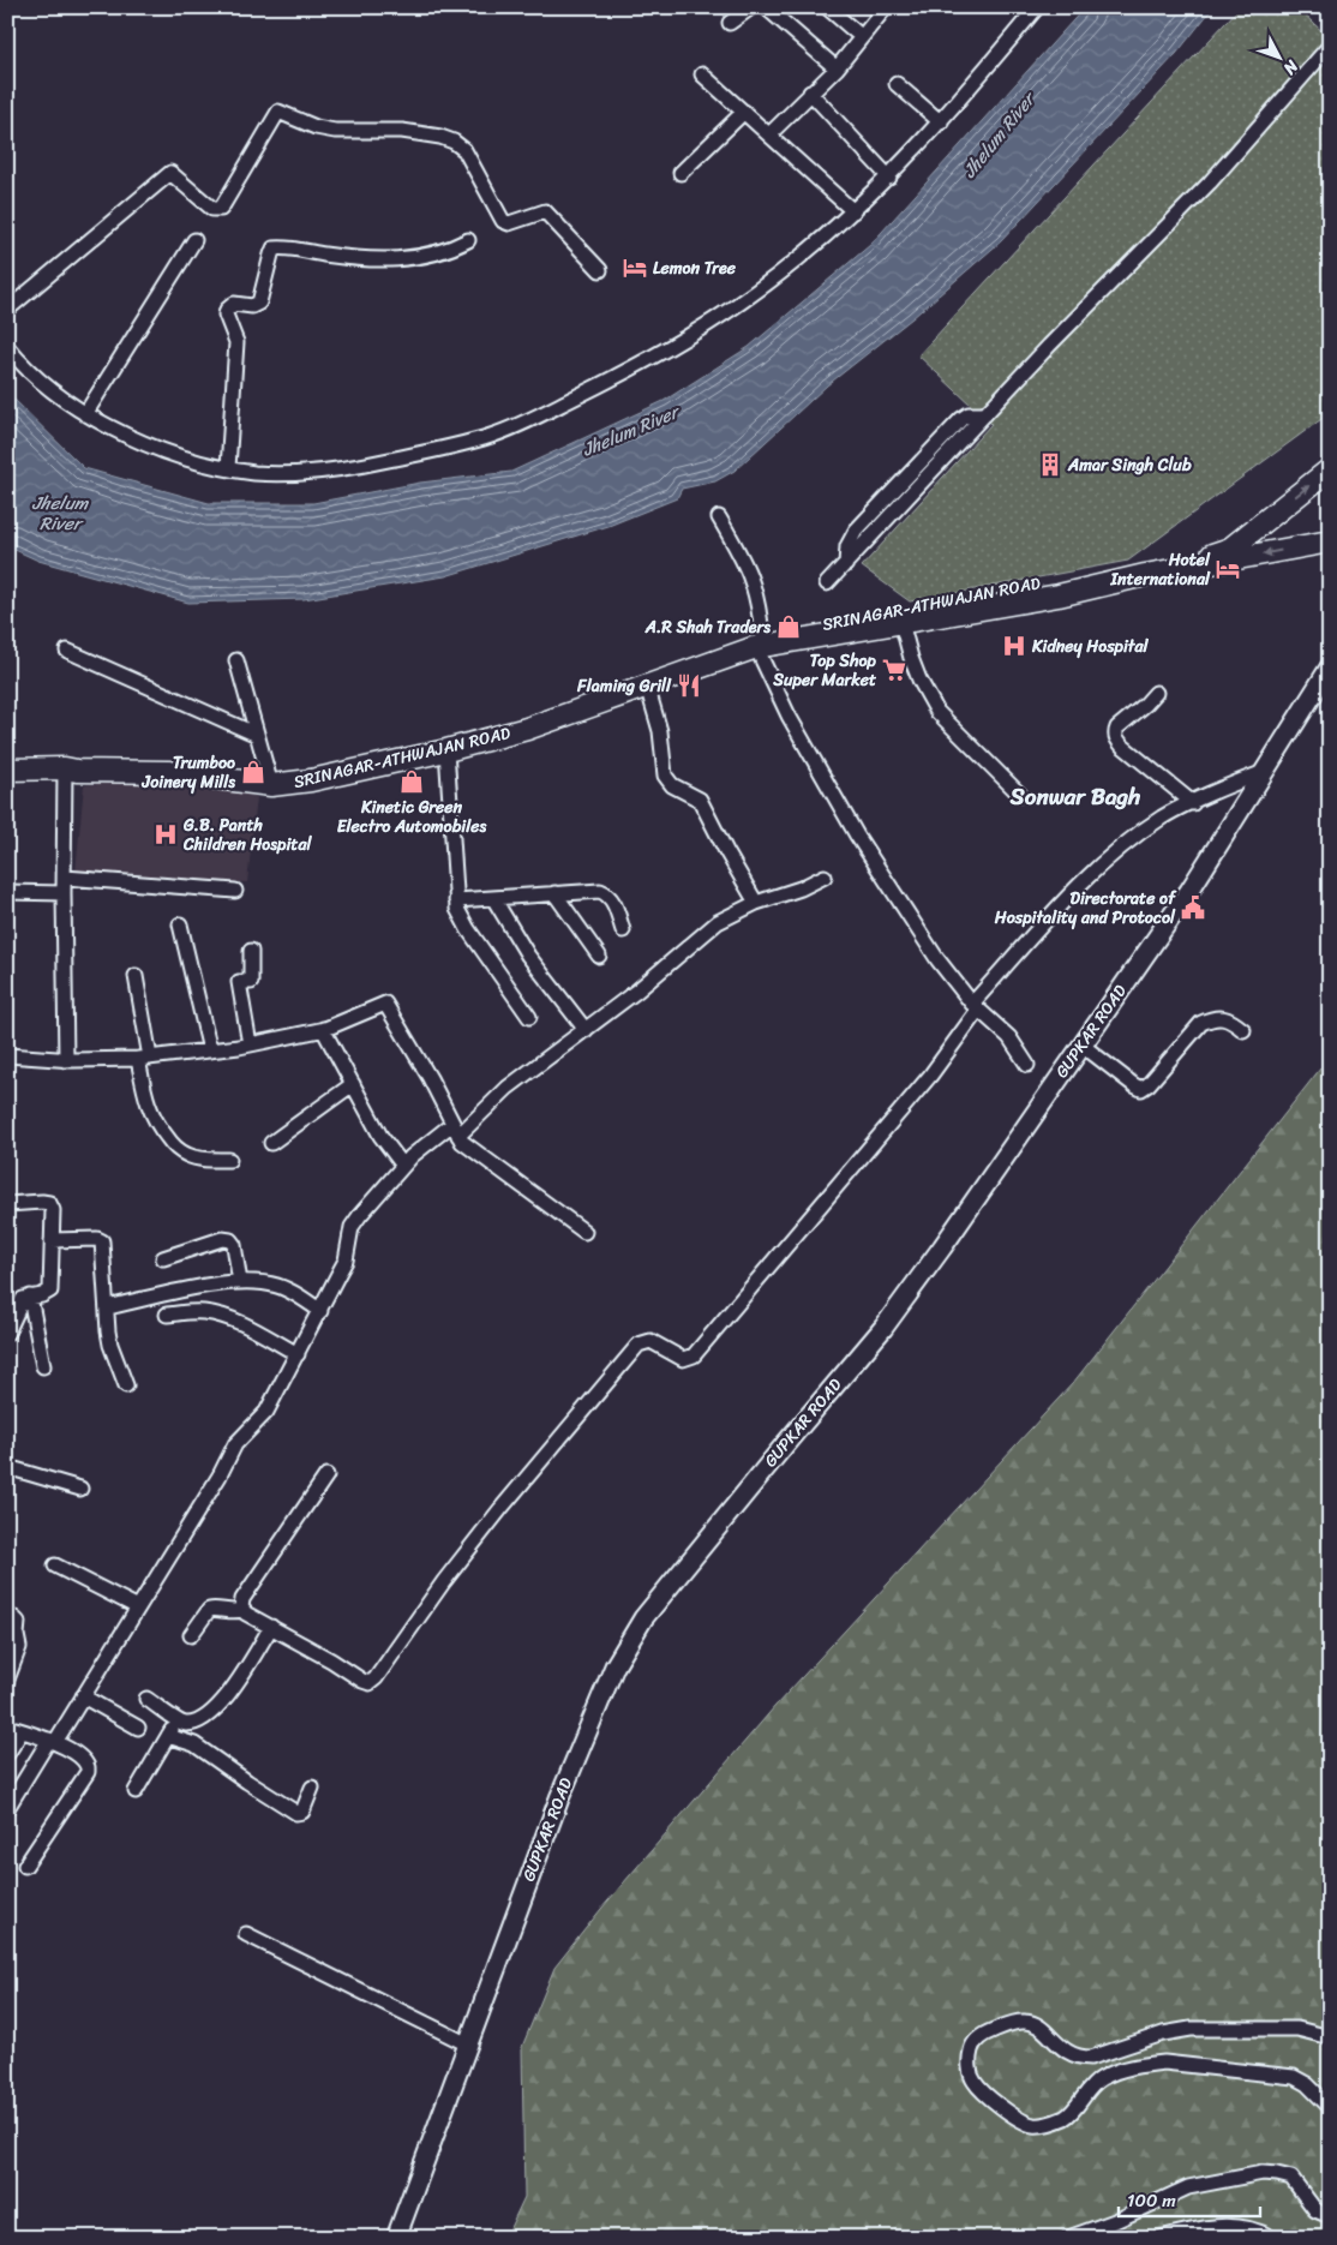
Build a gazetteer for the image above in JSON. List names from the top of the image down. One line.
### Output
{"streets":{"highway":["SRINAGAR-ATHWAJAN ROAD"],"main road":["GUPKAR ROAD"]},"districts":["Sonwar Bagh"],"water":["Jhelum River"],"places":{"hotel":["Lemon Tree","Hotel International"],"building":["Amar Singh Club"],"shop":["A.R Shah Traders","Trumboo Joinery Mills","Kinetic Green Electro Automobiles"],"hospital":["Kidney Hospital","G.B. Panth Children Hospital"],"supermarket":["Top Shop Super Market"],"restaurant":["Flaming Grill"],"public building":["Directorate of Hospitality and Protocol"]},"scale_bar":"100 m","north":"bottom right"}
